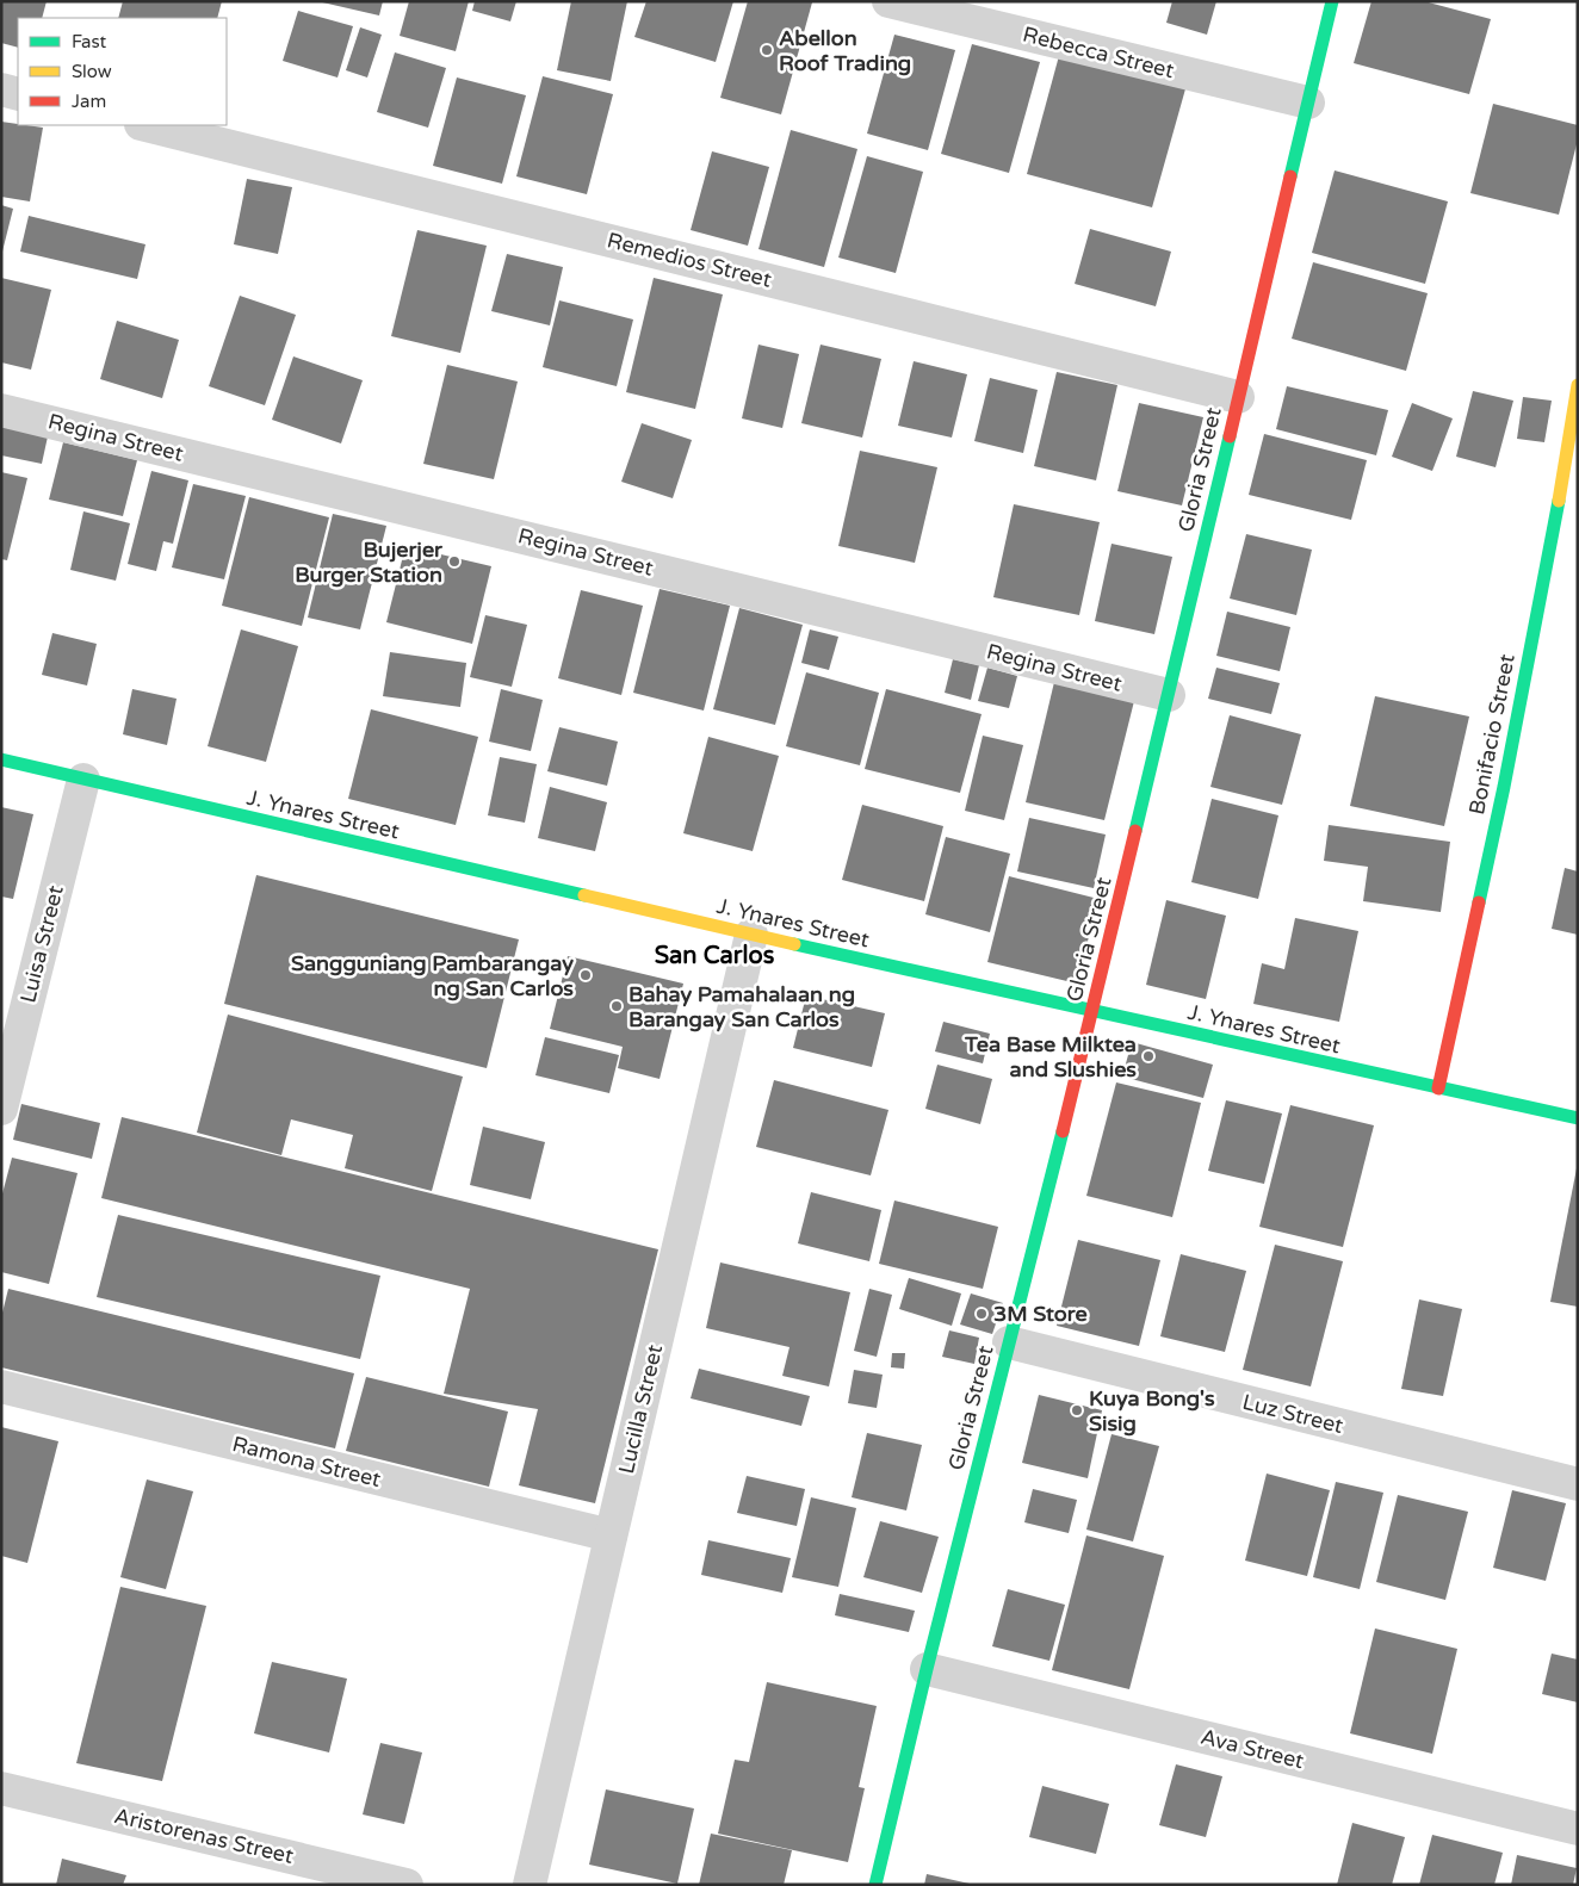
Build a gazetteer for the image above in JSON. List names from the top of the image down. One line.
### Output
{"streets":{"street":["Rebecca Street","Remedios Street","Regina Street","Gloria Street","Bonifacio Street","J. Ynares Street","Luisa Street","Lucilla Street","Luz Street","Ramona Street","Ava Street","Aristorenas Street"]},"crossings":[["Rebecca Street","Gloria Street"],["Remedios Street","Gloria Street"],["Regina Street","Gloria Street"],["Gloria Street","J. Ynares Street"],["Gloria Street","Luz Street"],["Gloria Street","Ava Street"],["Bonifacio Street","J. Ynares Street"],["J. Ynares Street","Luisa Street"],["J. Ynares Street","Lucilla Street"],["Lucilla Street","Ramona Street"]],"districts":["San Carlos"],"places":["Abellon Roof Trading","Bujerjer Burger Station","Sangguniang Pambarangay ng San Carlos","Bahay Pamahalaan ng Barangay San Carlos","Tea Base Milktea and Slushies","3M Store","Kuya Bong's Sisig"],"legend":["Fast","Slow","Jam"]}
